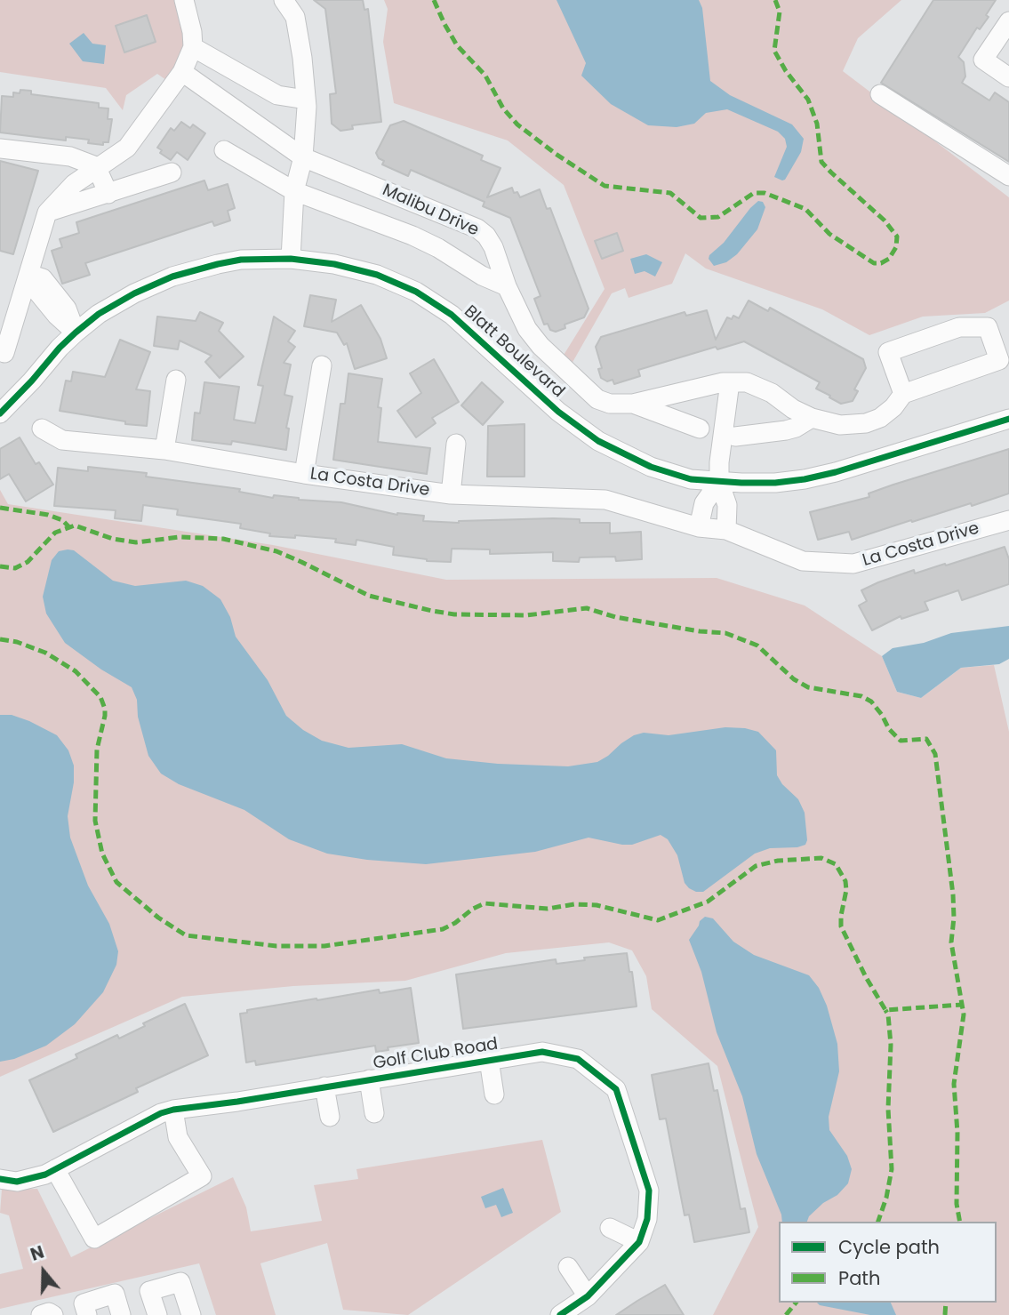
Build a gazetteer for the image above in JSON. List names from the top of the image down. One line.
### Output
{"streets":{"street":["Malibu Drive","Blatt Boulevard","La Costa Drive","Golf Club Road"]},"legend":["Cycle path","Path"],"north":"top"}
